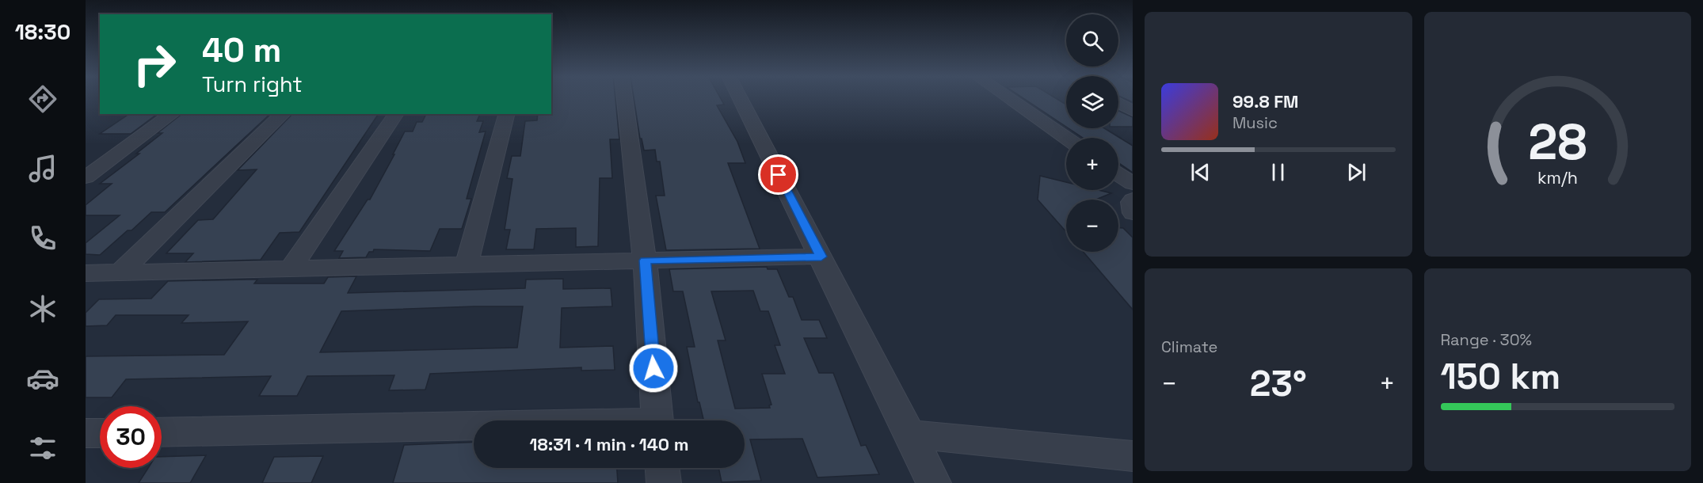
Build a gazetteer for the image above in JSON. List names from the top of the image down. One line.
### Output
{"page":{"tabs":"18:30","map_buttons":["+","−"],"turn":["40 m","Turn right"],"song":["99.8 FM","Music"],"tile":["Climate",["Range · 30%","150 km"]],"heat":["−","23°","+"],"limit":"30","trip":"18:31 · 1 min · 140 m","gauge":["28","km/h"]}}
